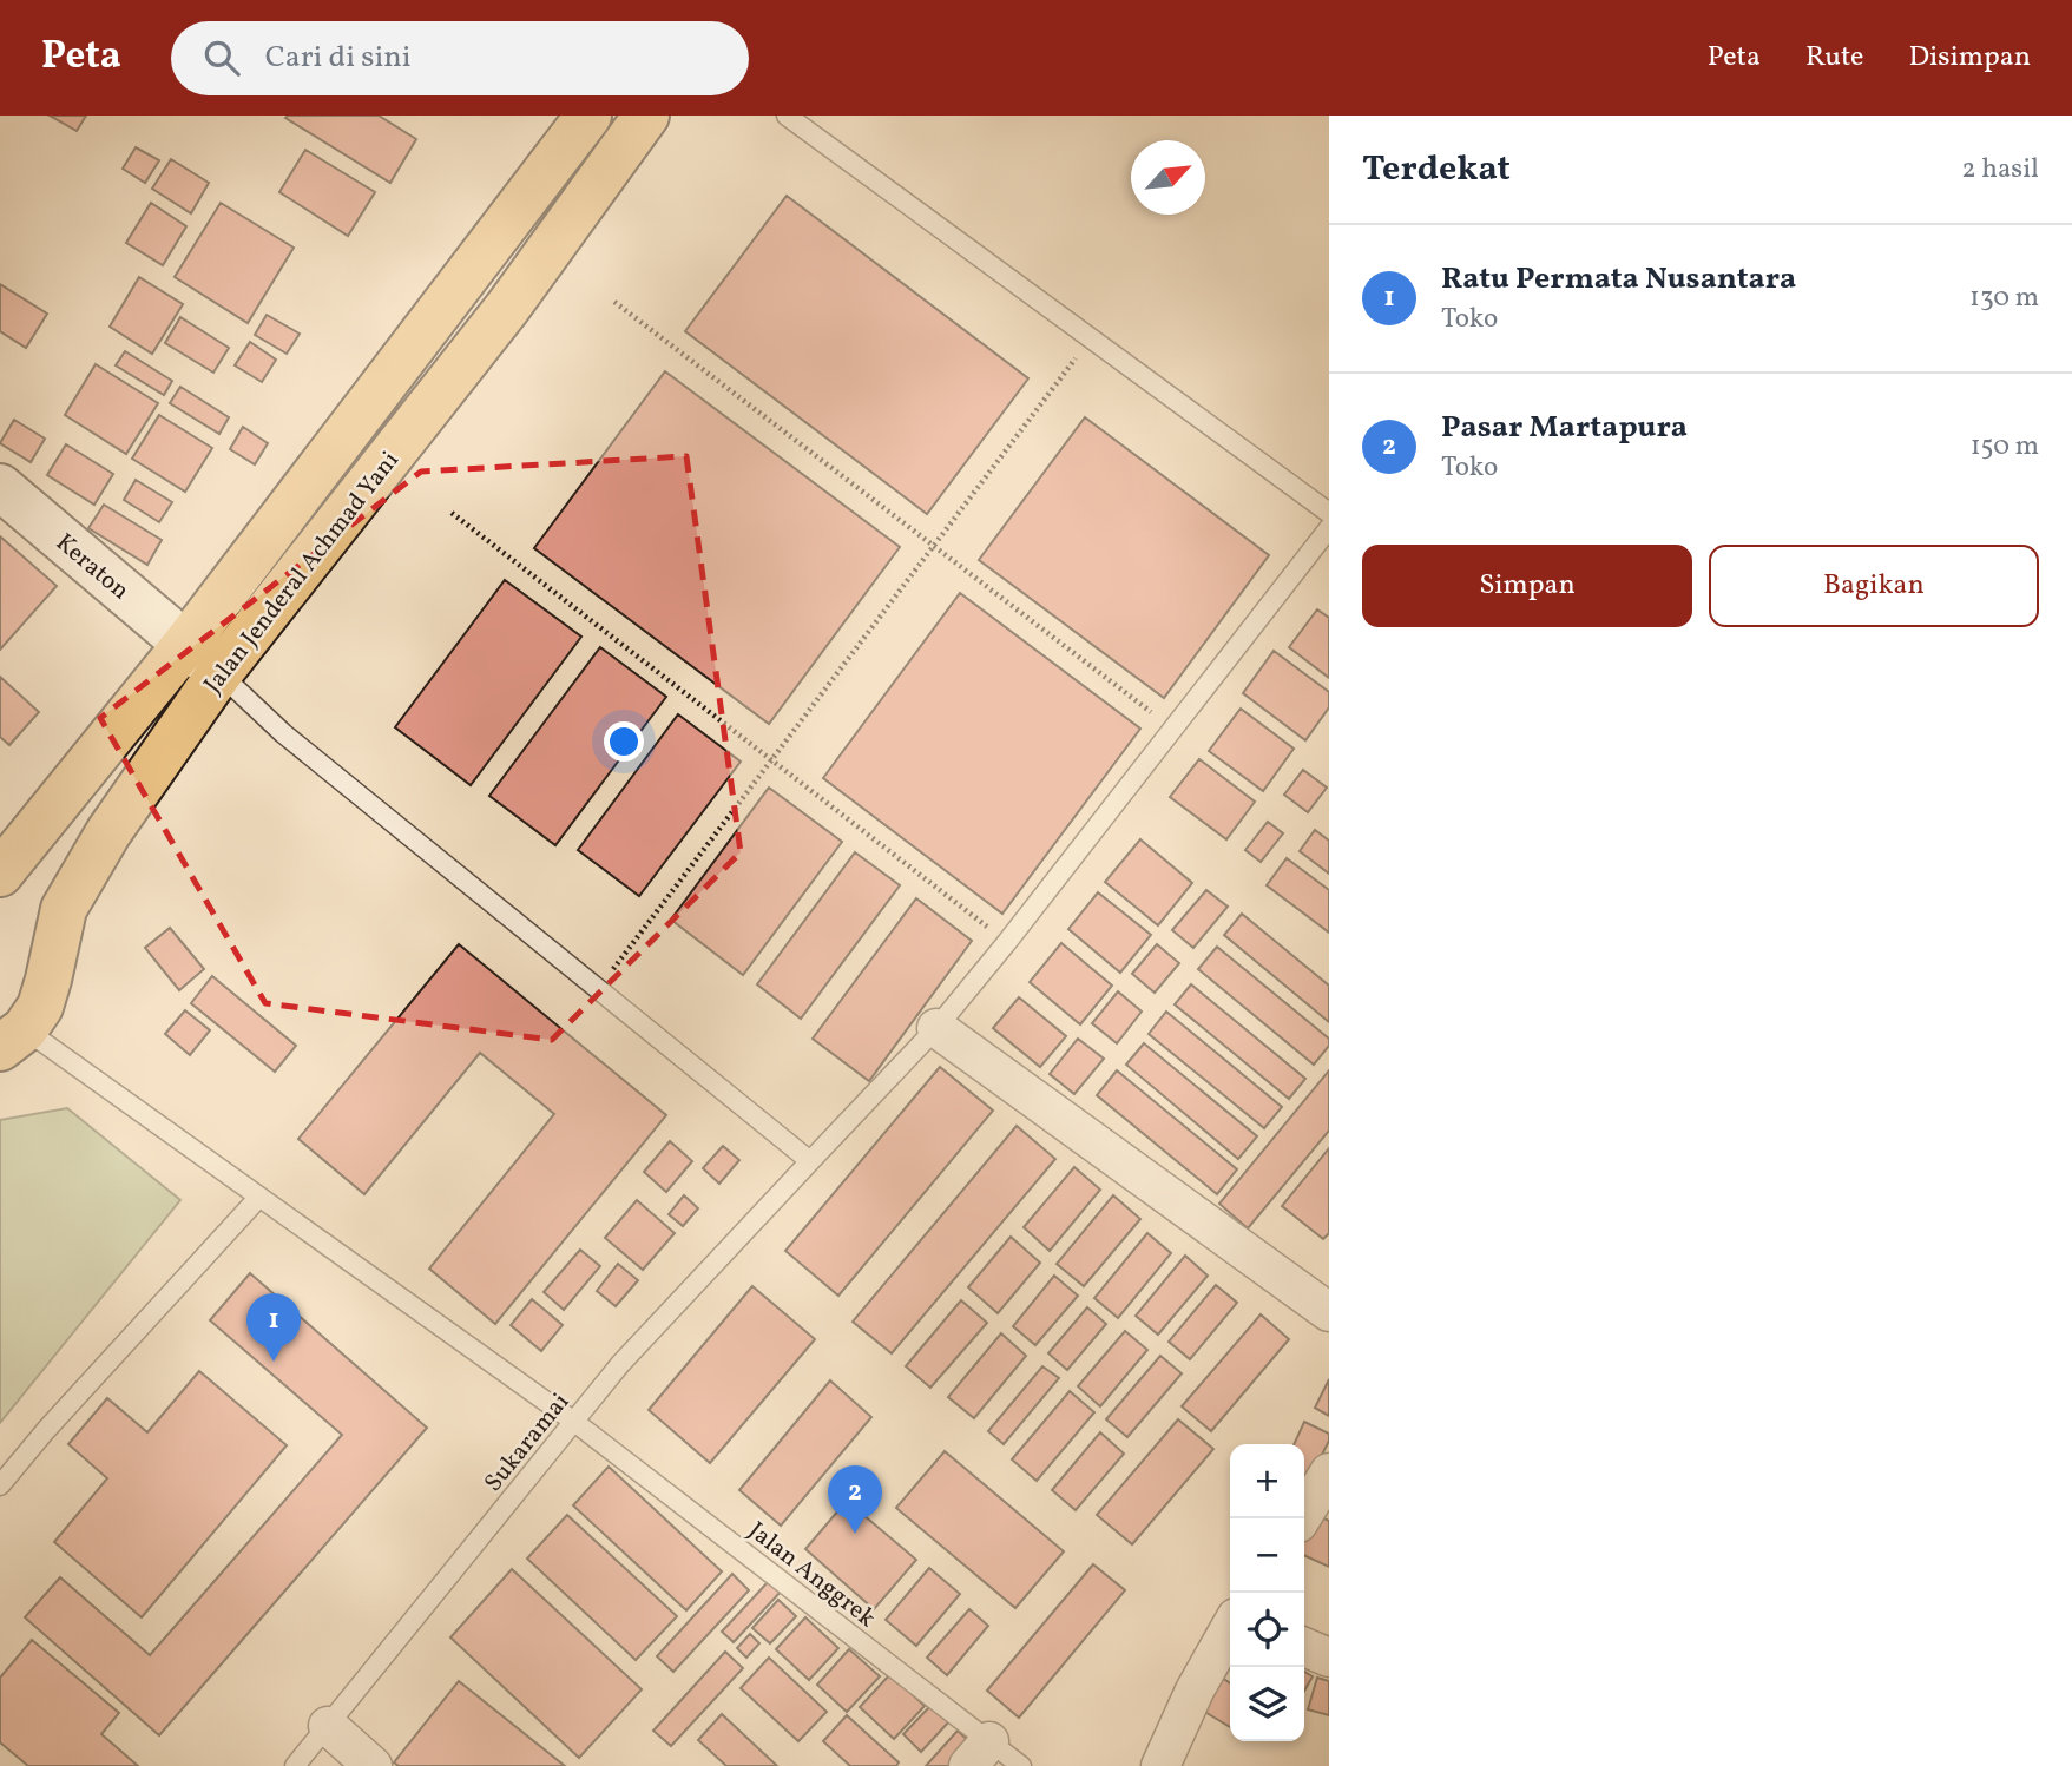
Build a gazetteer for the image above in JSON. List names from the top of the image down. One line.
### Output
{"streets":{"highway":["Jalan Jenderal Achmad Yani"],"street":["Keraton"],"lane":["Sukaramai","Jalan Anggrek"]},"crossings":[["Keraton","Jalan Jenderal Achmad Yani"],["Jalan Jenderal Achmad Yani","Jalan Anggrek"],["Sukaramai","Jalan Anggrek"]],"north":"top right","page":{"header":"Peta","search":"Cari di sini","nav":["Peta","Rute","Disimpan"],"heading":["Terdekat","2 hasil"],"list":[{"mark":"1","name":"Ratu Permata Nusantara","note":"Toko","value":"130 m"},{"mark":"2","name":"Pasar Martapura","note":"Toko","value":"150 m"}],"buttons":["Simpan","Bagikan"],"pins":["1","2"],"map_buttons":["+","−"]}}
